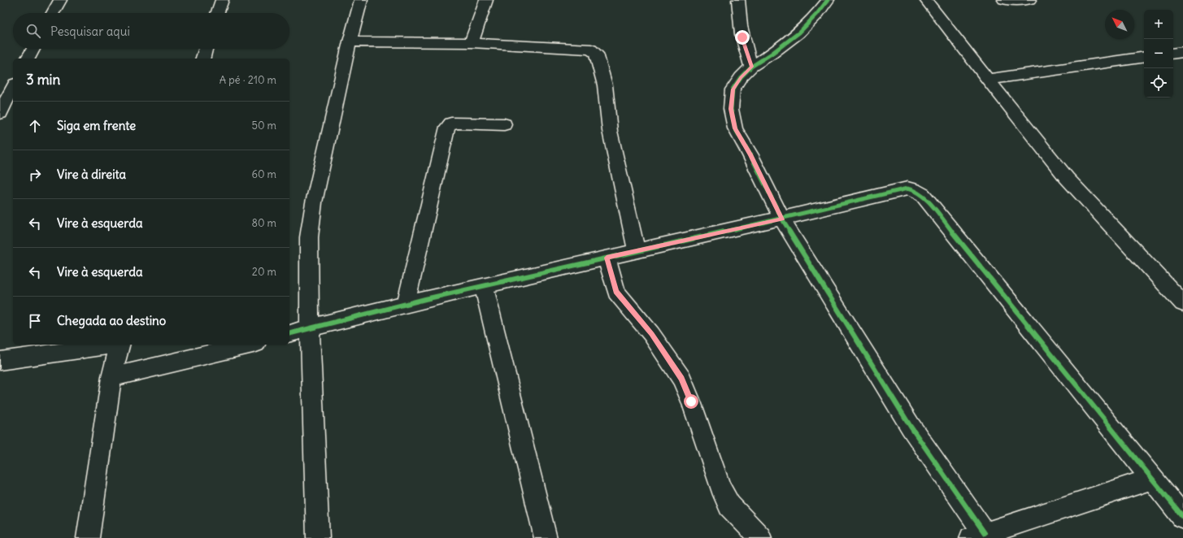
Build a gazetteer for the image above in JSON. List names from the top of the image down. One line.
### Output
{"north":"top left","page":{"map_buttons":["+","−"],"search":"Pesquisar aqui","heading":["3 min","A pé · 210 m"],"list":[["Siga em frente","50 m"],["Vire à direita","60 m"],["Vire à esquerda","80 m"],["Vire à esquerda","20 m"],"Chegada ao destino"]}}
